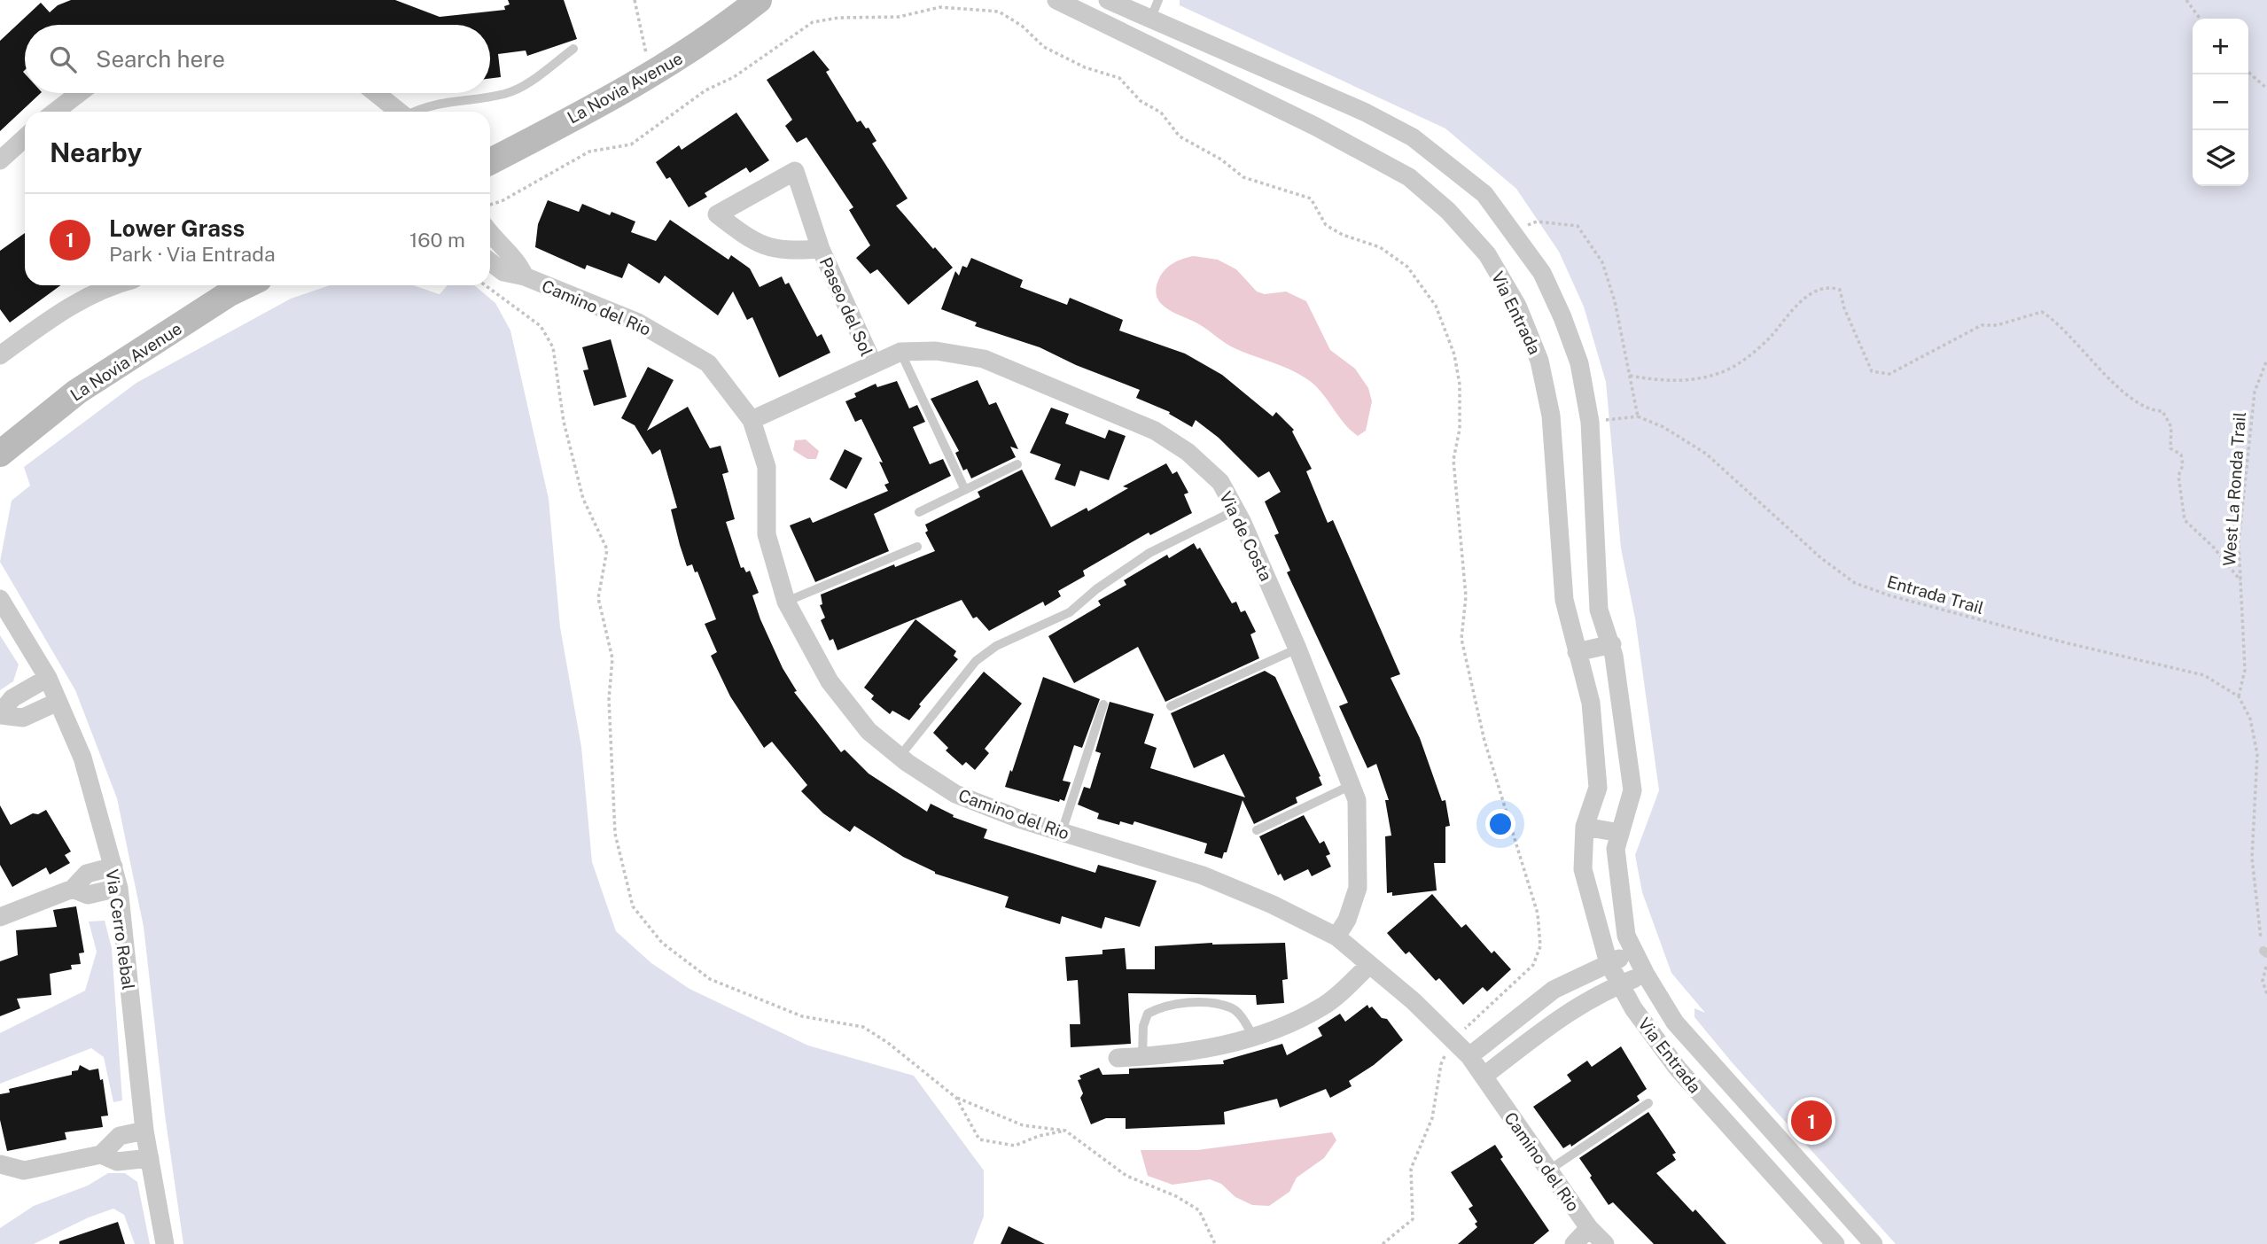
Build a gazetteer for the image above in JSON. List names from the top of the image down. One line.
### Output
{"streets":{"main road":["La Novia Avenue"],"street":["Paseo del Sol","Camino del Rio","Via Entrada","Via de Costa","Via Cerro Rebal"],"path":["West La Ronda Trail","Entrada Trail"]},"crossings":[["Paseo del Sol","Via de Costa"],["Camino del Rio","Via de Costa"],["West La Ronda Trail","Entrada Trail"]],"page":{"map_buttons":["+","−"],"search":"Search here","heading":"Nearby","list":[{"mark":"1","name":"Lower Grass","note":"Park · Via Entrada","value":"160 m"}],"pins":"1"}}
